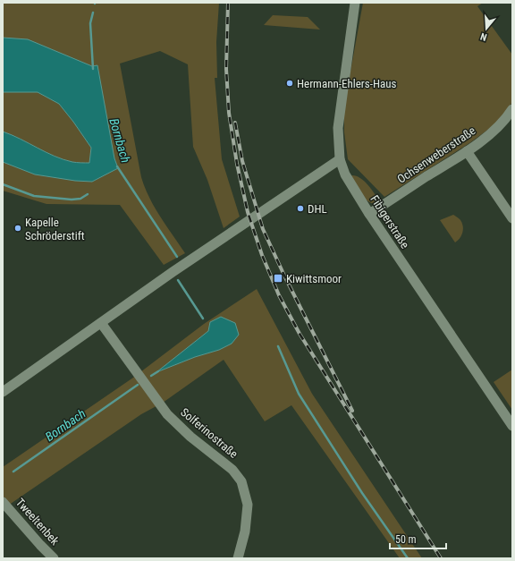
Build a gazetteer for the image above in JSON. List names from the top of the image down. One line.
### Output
{"streets":{"street":["Ochsenweberstraße","Fibigerstraße","Solferinostraße","Tweeltenbek"]},"crossings":[["Ochsenweberstraße","Fibigerstraße"]],"water":["Bornbach"],"places":{"other":["Hermann-Ehlers-Haus","DHL","Kapelle Schröderstift"],"transit":["Kiwittsmoor"]},"scale_bar":"50 m","north":"bottom"}
